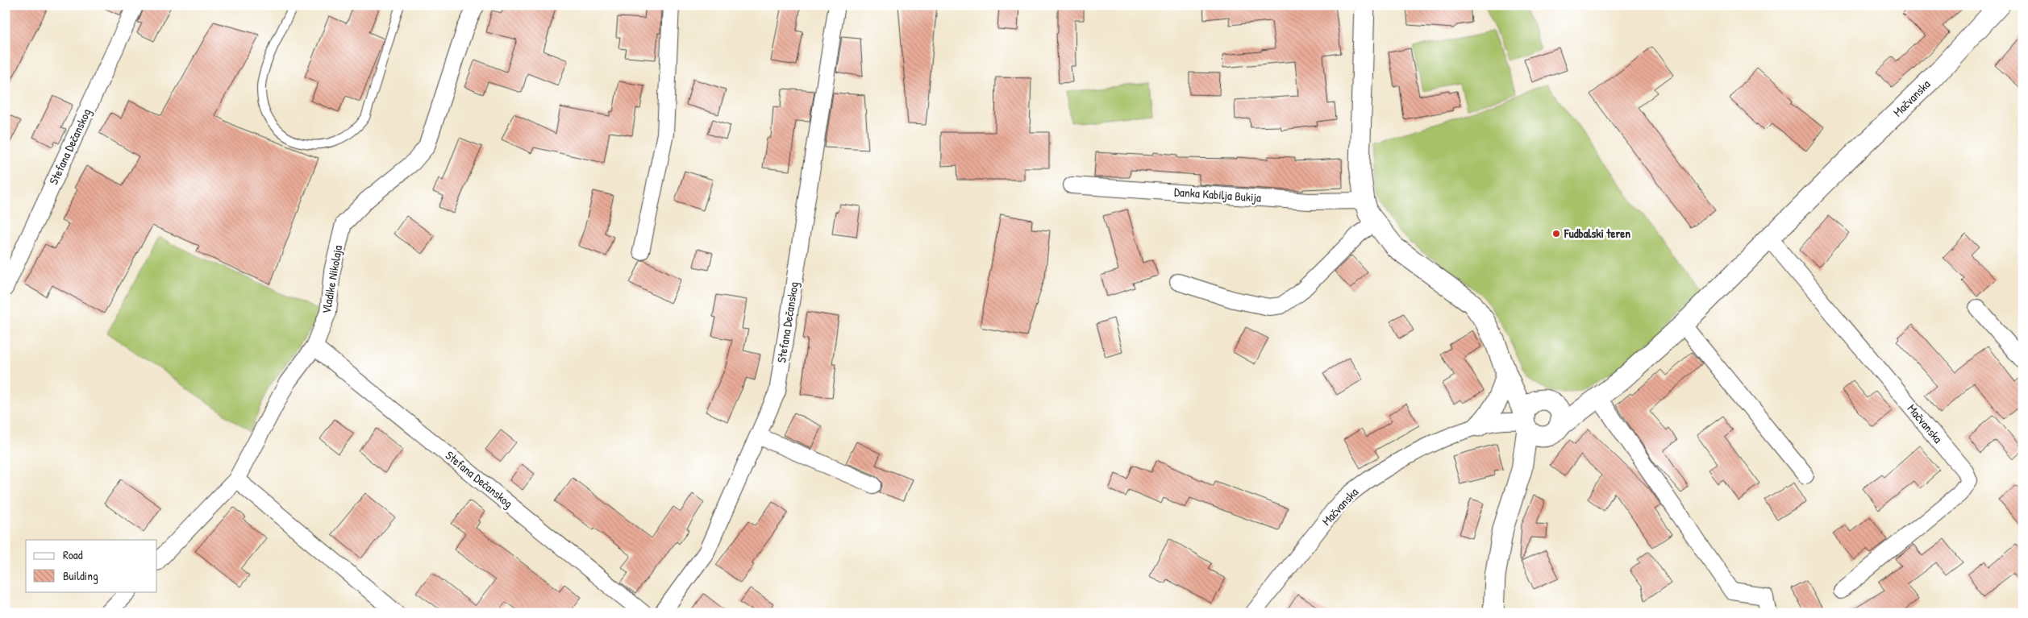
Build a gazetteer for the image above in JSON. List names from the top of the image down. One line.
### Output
{"streets":{"street":["Mačvanska","Stefana Dečanskog","Danka Kabilja Bukija","Vladike Nikolaja"]},"crossings":[["Stefana Dečanskog","Vladike Nikolaja"]],"places":["Fudbalski teren"],"legend":["Road","Building"]}
